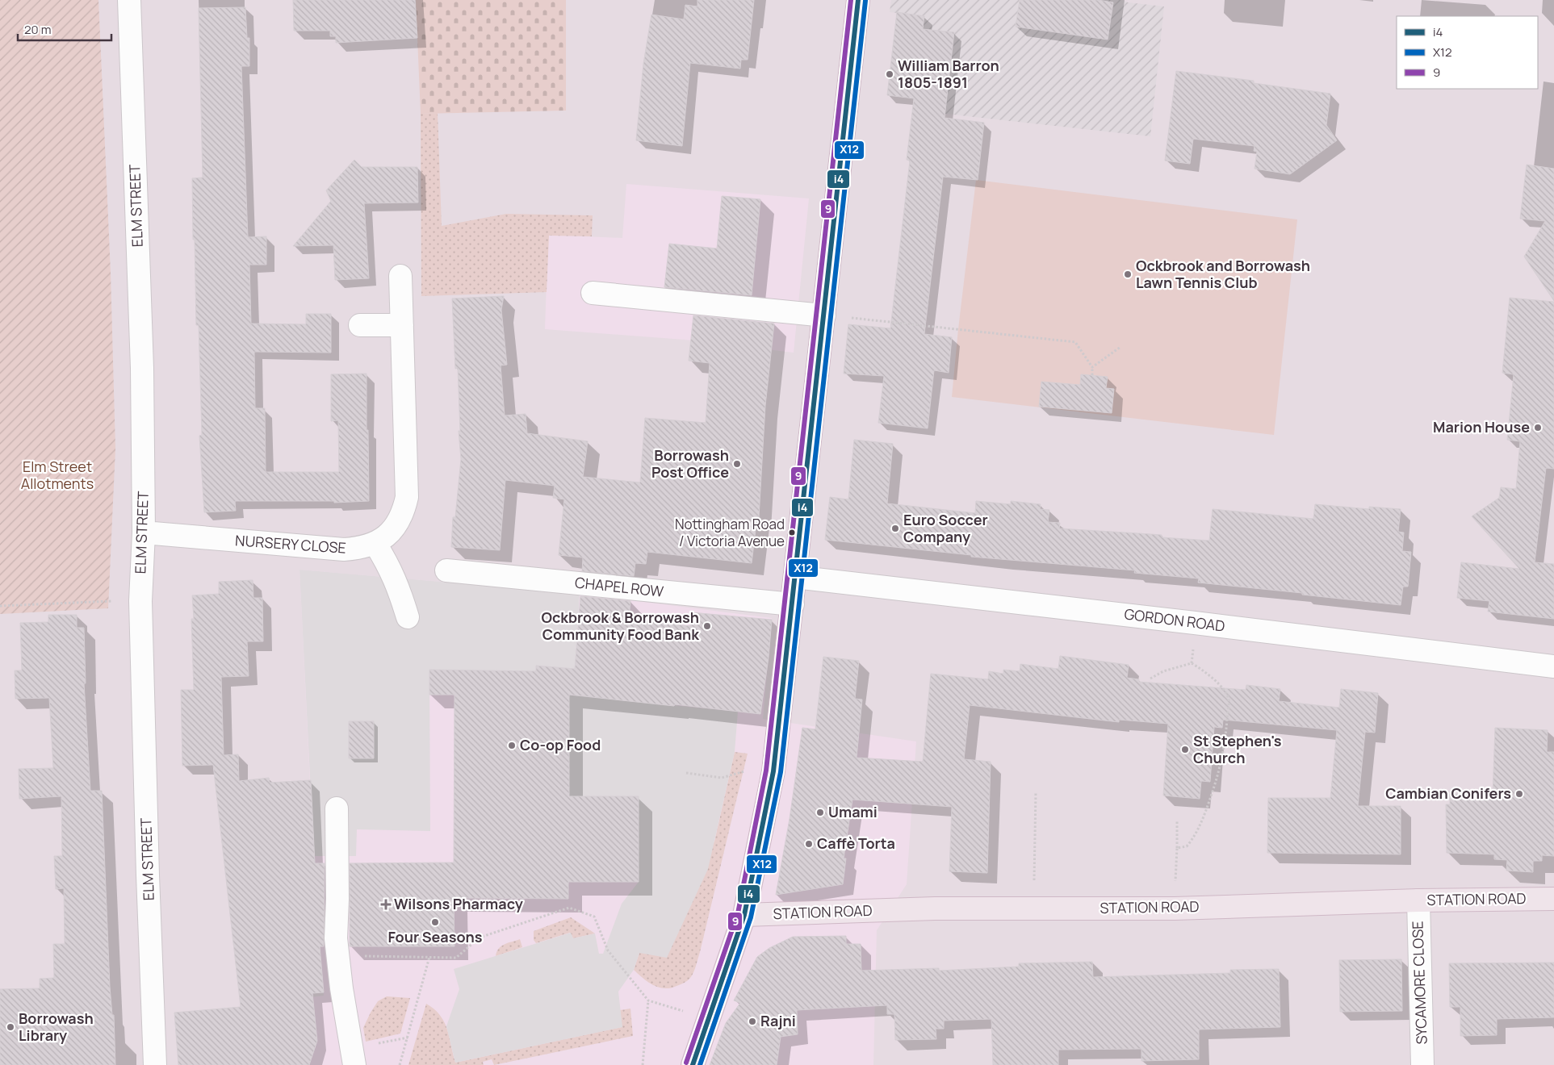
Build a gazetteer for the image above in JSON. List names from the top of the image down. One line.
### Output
{"streets":{"main road":["STATION ROAD"],"street":["ELM STREET","NURSERY CLOSE","CHAPEL ROW","GORDON ROAD","SYCAMORE CLOSE"]},"crossings":[["ELM STREET","NURSERY CLOSE"],["STATION ROAD","SYCAMORE CLOSE"]],"parks":["Elm Street Allotments"],"places":{"other":["William Barron 1805-1891","Ockbrook and Borrowash Lawn Tennis Club","Marion House","Borrowash Post Office","Euro Soccer Company","Nottingham Road / Victoria Avenue","Ockbrook & Borrowash Community Food Bank","Co-op Food","St Stephen's Church","Cambian Conifers","Umami","Caffè Torta","Four Seasons","Rajni","Borrowash Library"],"health":["Wilsons Pharmacy"]},"lines":["transit line i4","transit line 9","transit line X12"],"legend":["i4","X12","9"],"scale_bar":"20 m"}
